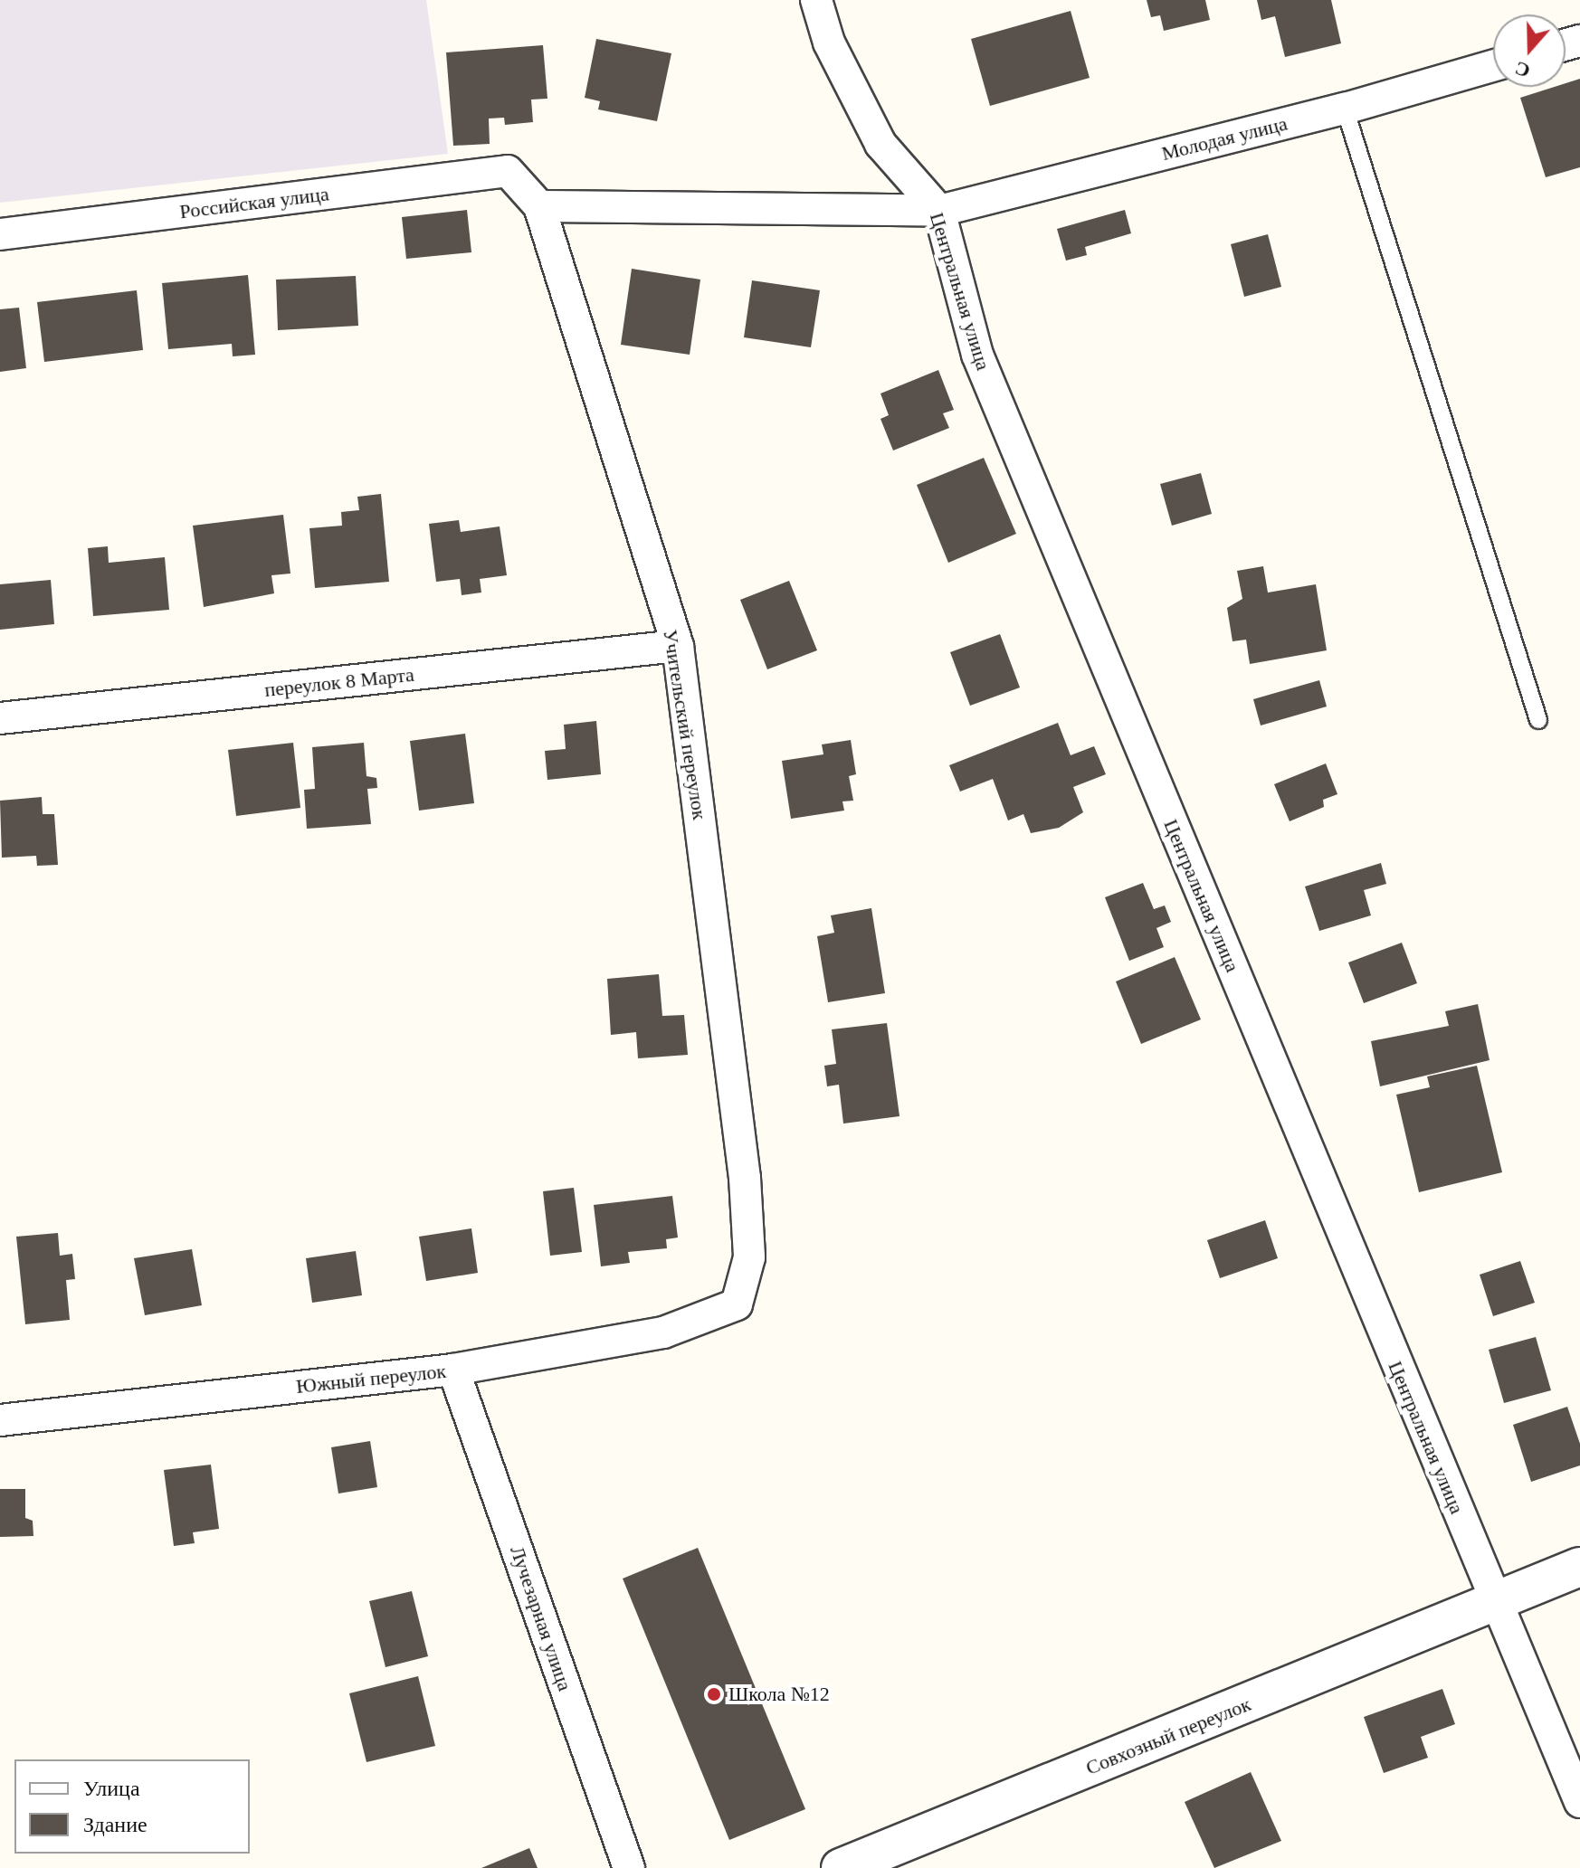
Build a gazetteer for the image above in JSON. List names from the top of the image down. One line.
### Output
{"streets":{"street":["Молодая улица","Российская улица","Центральная улица","переулок 8 Марта","Учительский переулок","Южный переулок","Лучезарная улица","Совхозный переулок"]},"crossings":[["Молодая улица","Центральная улица"],["Молодая улица","Учительский переулок"],["Российская улица","Учительский переулок"],["Центральная улица","Совхозный переулок"],["переулок 8 Марта","Учительский переулок"],["Учительский переулок","Южный переулок"],["Южный переулок","Лучезарная улица"]],"places":["Школа №12"],"legend":["Улица","Здание"],"north":"bottom"}
